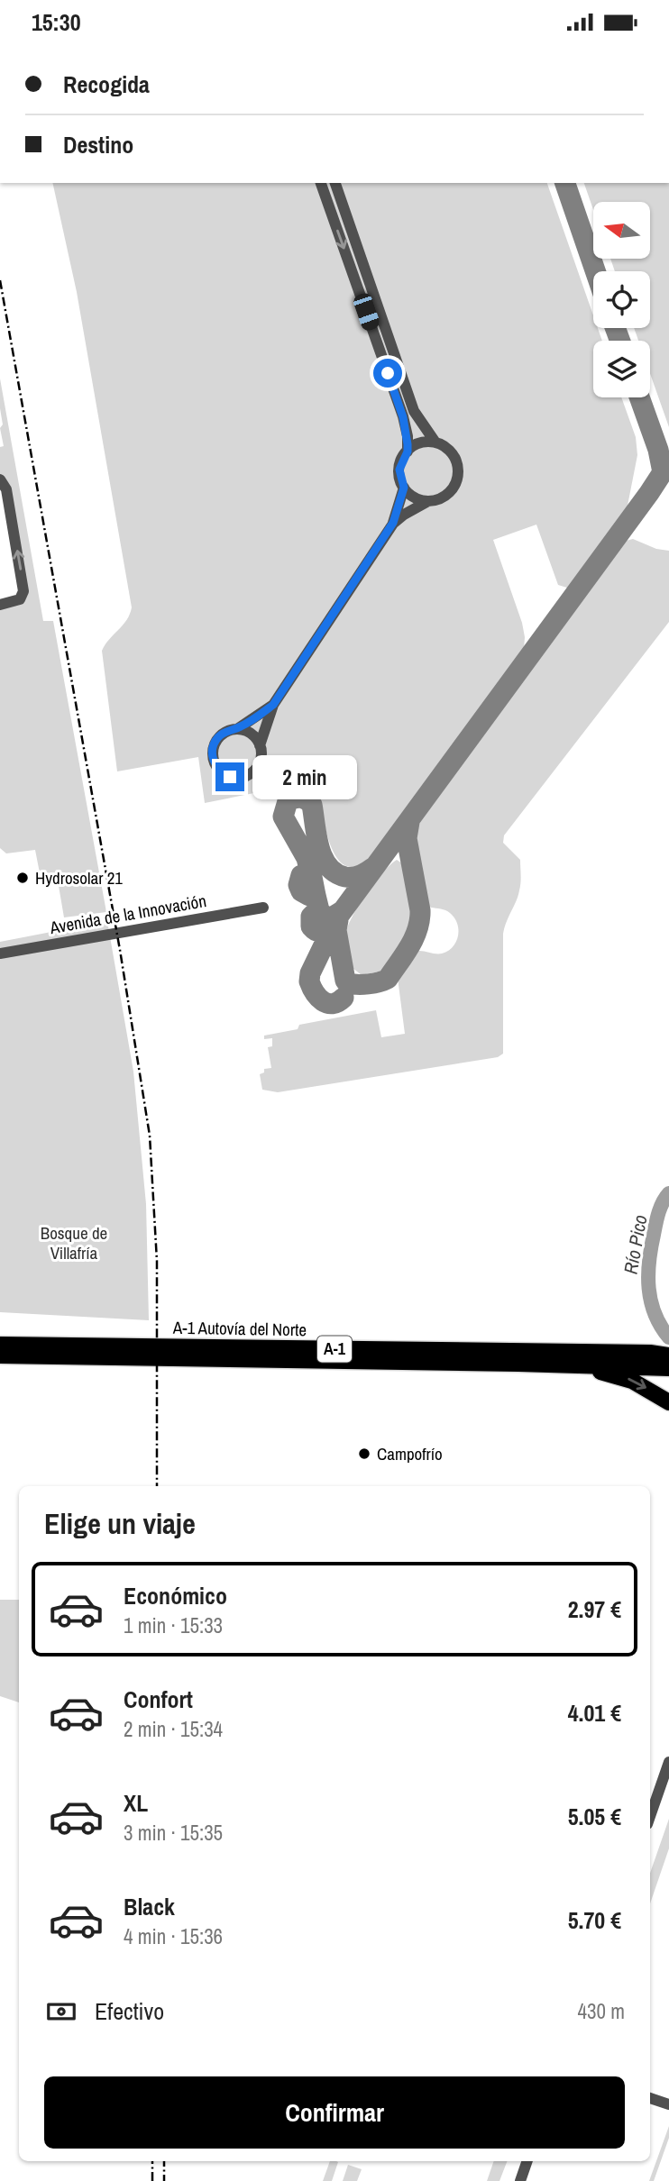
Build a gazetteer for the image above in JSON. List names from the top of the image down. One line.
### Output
{"streets":{"highway":["A-1 Autovía del Norte","A-1"],"street":["Avenida de la Innovación"]},"water":["Río Pico"],"parks":["Bosque de Villafría"],"places":["Hydrosolar 21","Campofrío"],"north":"left","page":{"status":"15:30","banner":["Recogida","Destino"],"bubble":"2 min","heading":"Elige un viaje","list":[{"name":"Económico","note":"1 min · 15:33","value":"2.97 €"},{"name":"Confort","note":"2 min · 15:34","value":"4.01 €"},{"name":"XL","note":"3 min · 15:35","value":"5.05 €"},{"name":"Black","note":"4 min · 15:36","value":"5.70 €"}],"pay":["Efectivo","430 m"],"buttons":"Confirmar"}}
